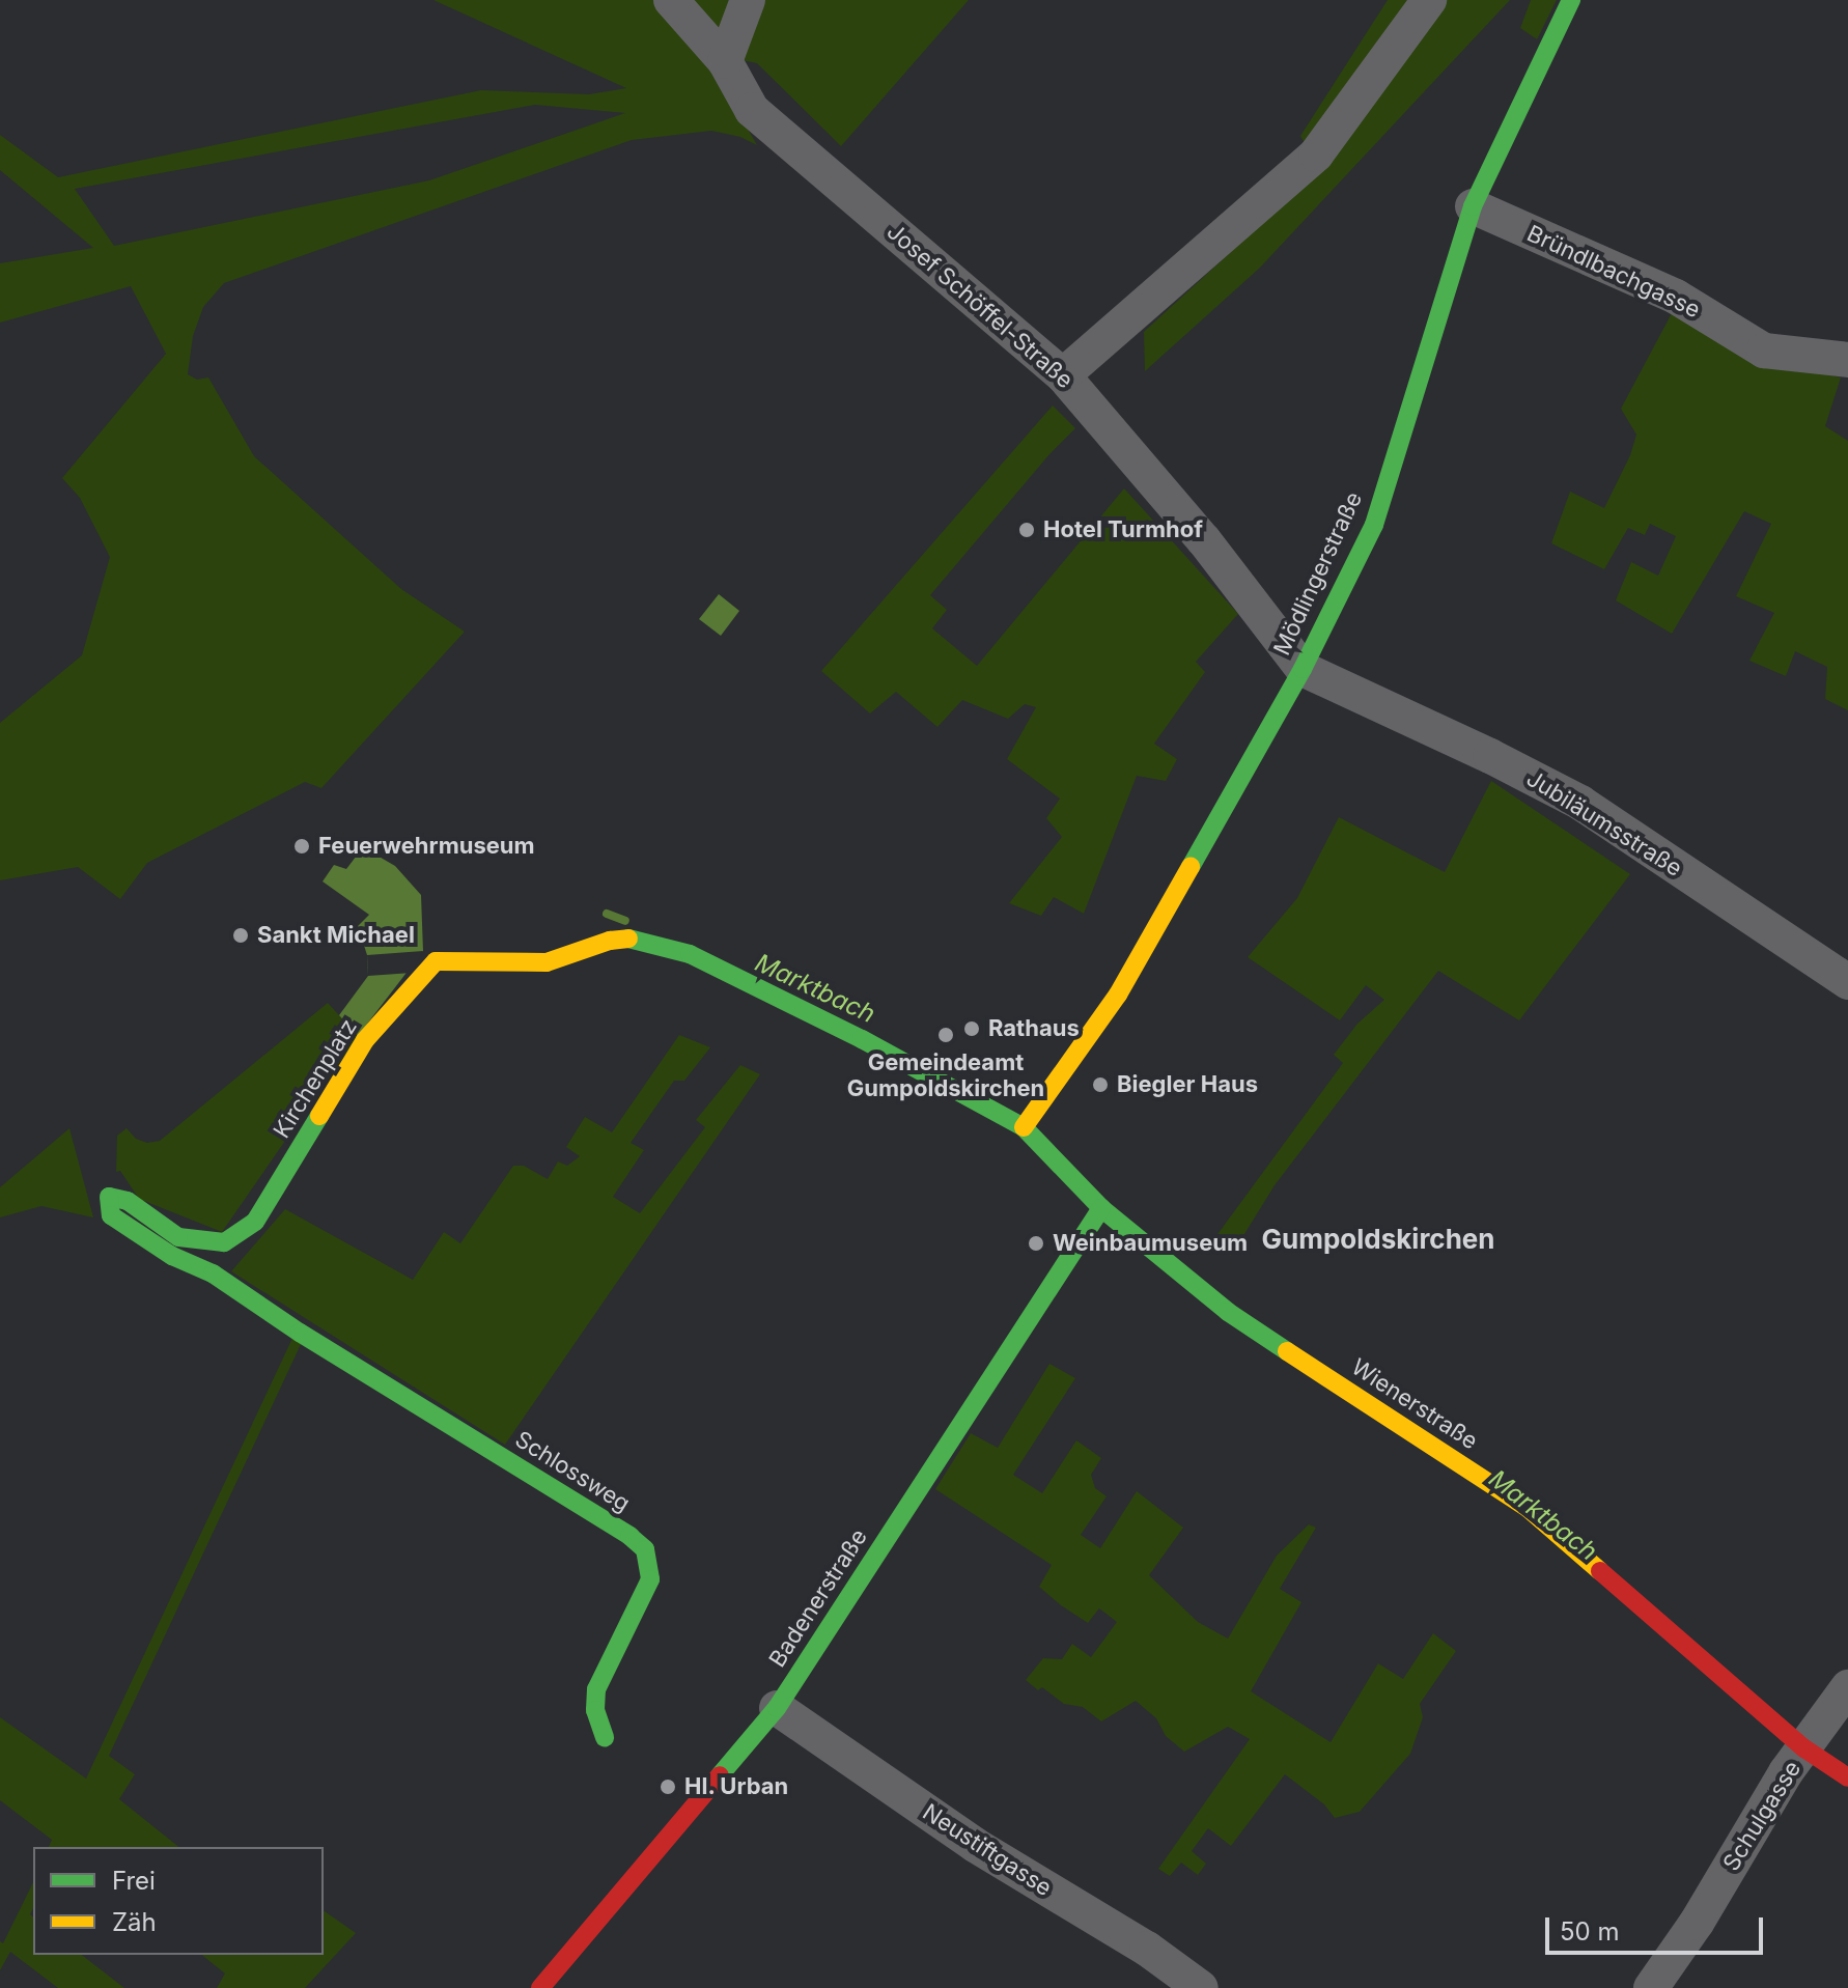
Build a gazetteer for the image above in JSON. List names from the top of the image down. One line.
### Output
{"streets":{"street":["Bründlbachgasse","Josef Schöffel-Straße","Mödlingerstraße","Jubiläumsstraße","Kirchenplatz","Wienerstraße","Schlossweg","Badenerstraße","Schulgasse","Neustiftgasse"]},"crossings":[["Bründlbachgasse","Mödlingerstraße"],["Josef Schöffel-Straße","Mödlingerstraße"],["Josef Schöffel-Straße","Jubiläumsstraße"],["Mödlingerstraße","Jubiläumsstraße"],["Mödlingerstraße","Wienerstraße"],["Kirchenplatz","Wienerstraße"],["Kirchenplatz","Schlossweg"],["Wienerstraße","Badenerstraße"],["Wienerstraße","Schulgasse"],["Badenerstraße","Neustiftgasse"]],"districts":["Gumpoldskirchen"],"water":["Marktbach"],"places":["Hotel Turmhof","Feuerwehrmuseum","Sankt Michael","Rathaus","Gemeindeamt Gumpoldskirchen","Biegler Haus","Weinbaumuseum","Hl. Urban"],"legend":["Frei","Zäh"],"scale_bar":"50 m"}
